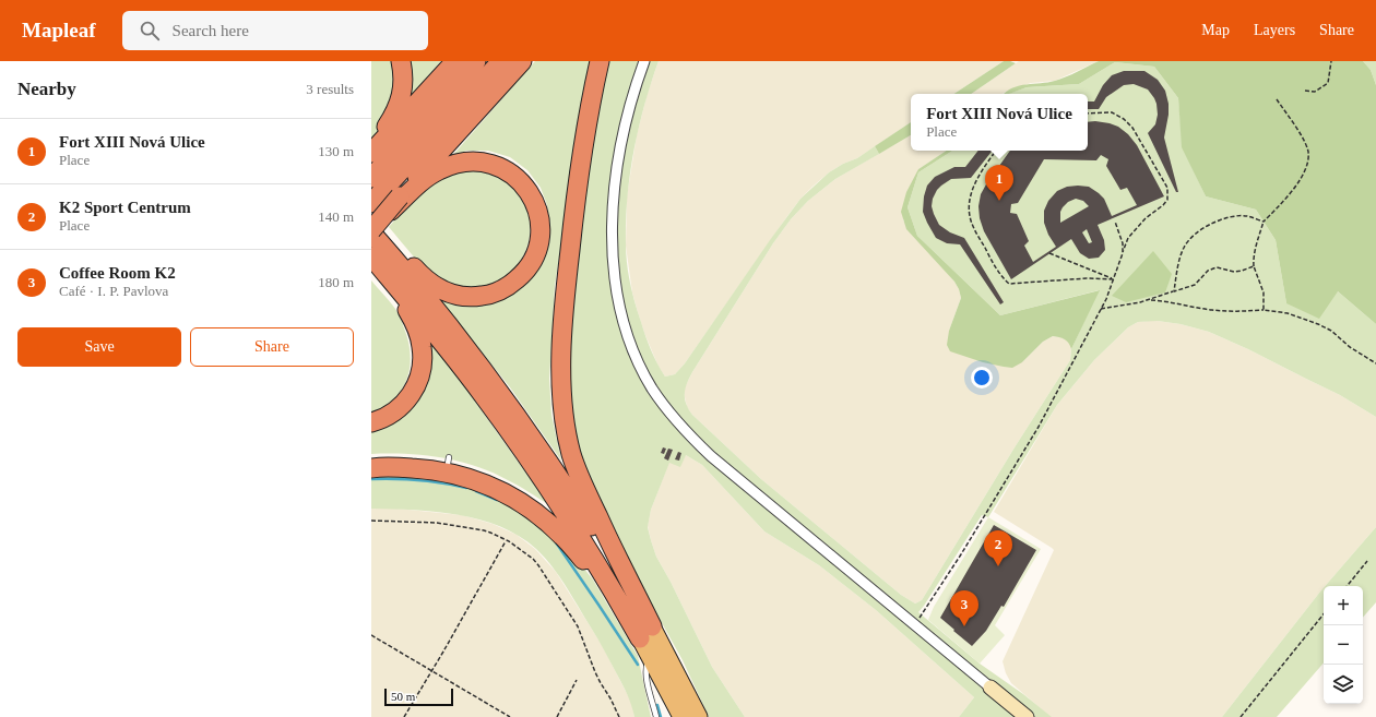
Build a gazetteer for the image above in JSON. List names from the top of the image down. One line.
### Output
{"scale_bar":"50 m","page":{"header":"Mapleaf","search":"Search here","nav":["Map","Layers","Share"],"heading":["Nearby","3 results"],"popup":["Fort XIII Nová Ulice","Place"],"list":[{"mark":"1","name":"Fort XIII Nová Ulice","note":"Place","value":"130 m"},{"mark":"2","name":"K2 Sport Centrum","note":"Place","value":"140 m"},{"mark":"3","name":"Coffee Room K2","note":"Café · I. P. Pavlova","value":"180 m"}],"pins":["1","2","3"],"buttons":["Save","Share"],"map_buttons":["+","−"],"scale":"50 m"}}
